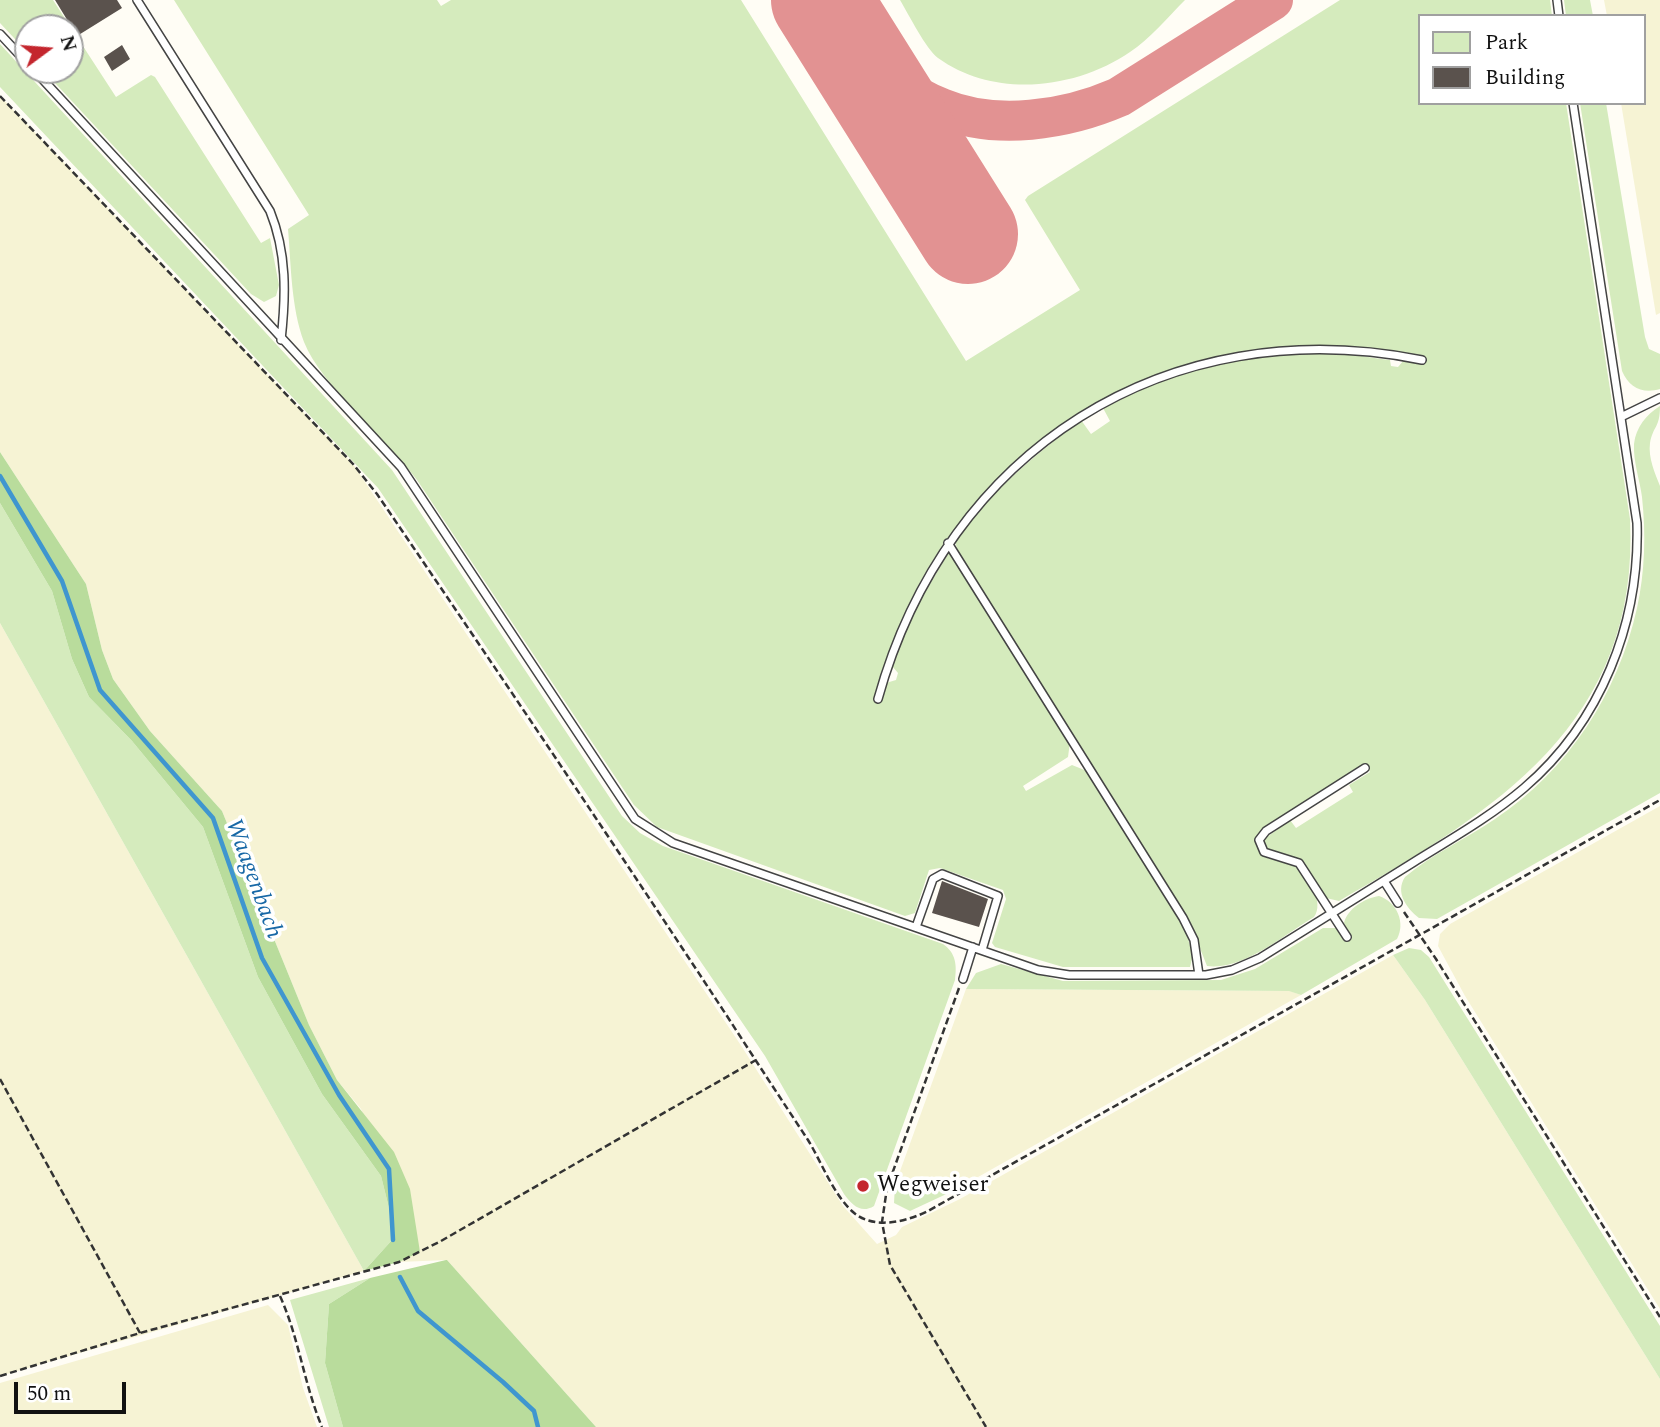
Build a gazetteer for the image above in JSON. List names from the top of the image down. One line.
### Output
{"water":["Waagenbach"],"places":["Wegweiser"],"legend":["Park","Building"],"scale_bar":"50 m","north":"right"}
